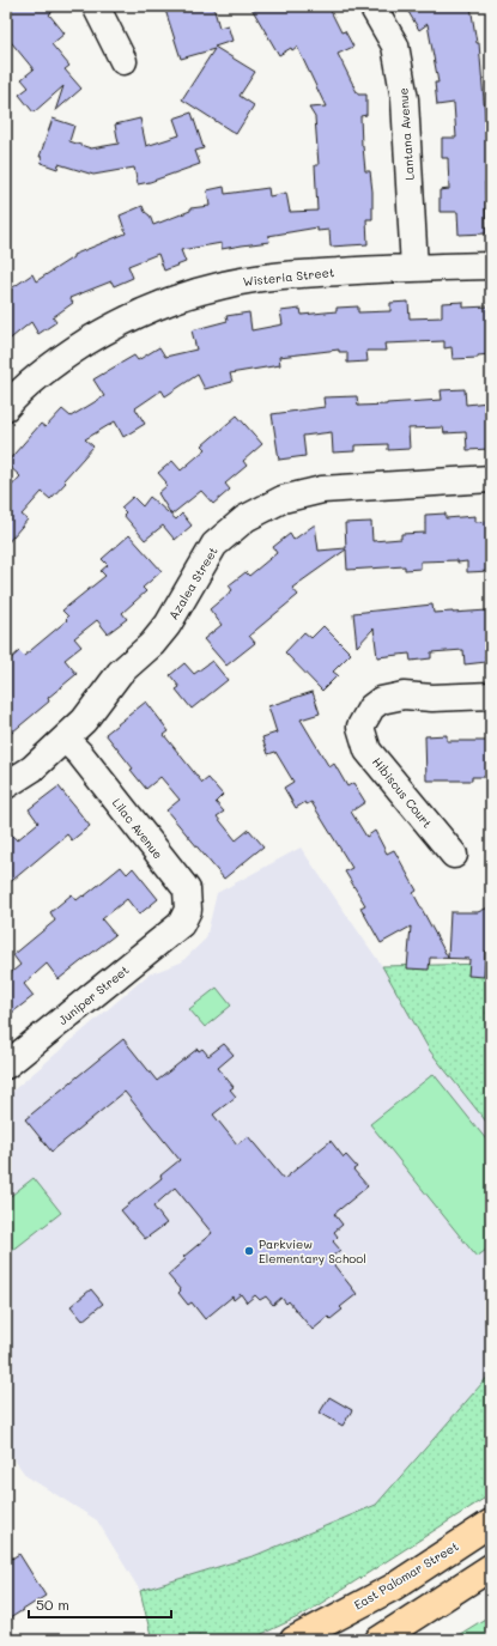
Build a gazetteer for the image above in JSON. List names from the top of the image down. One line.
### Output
{"streets":{"main road":["East Palomar Street"],"street":["Lantana Avenue","Wisteria Street","Azalea Street","Hibiscus Court","Lilac Avenue","Juniper Street"]},"crossings":[["Lantana Avenue","Wisteria Street"],["Azalea Street","Lilac Avenue"],["Lilac Avenue","Juniper Street"]],"places":["Parkview Elementary School"],"scale_bar":"50 m"}
